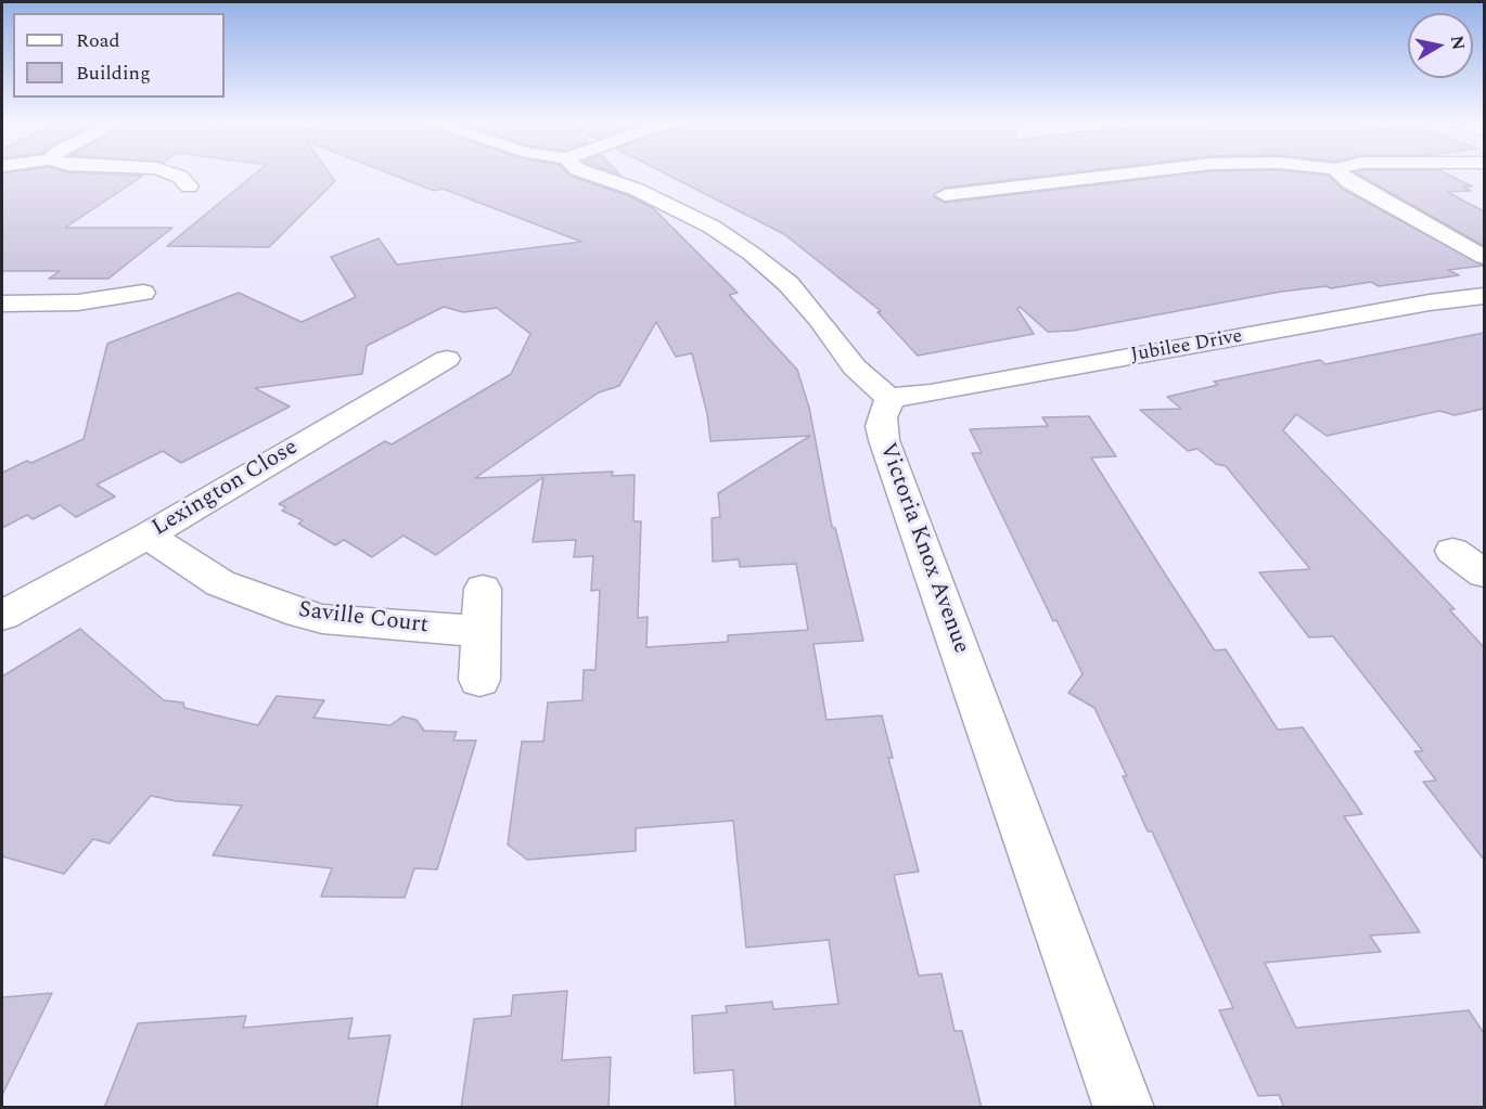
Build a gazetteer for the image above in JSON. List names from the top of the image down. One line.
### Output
{"streets":{"street":["Jubilee Drive","Lexington Close","Victoria Knox Avenue","Saville Court"]},"crossings":[["Jubilee Drive","Victoria Knox Avenue"],["Lexington Close","Saville Court"]],"legend":["Road","Building"],"north":"right"}
